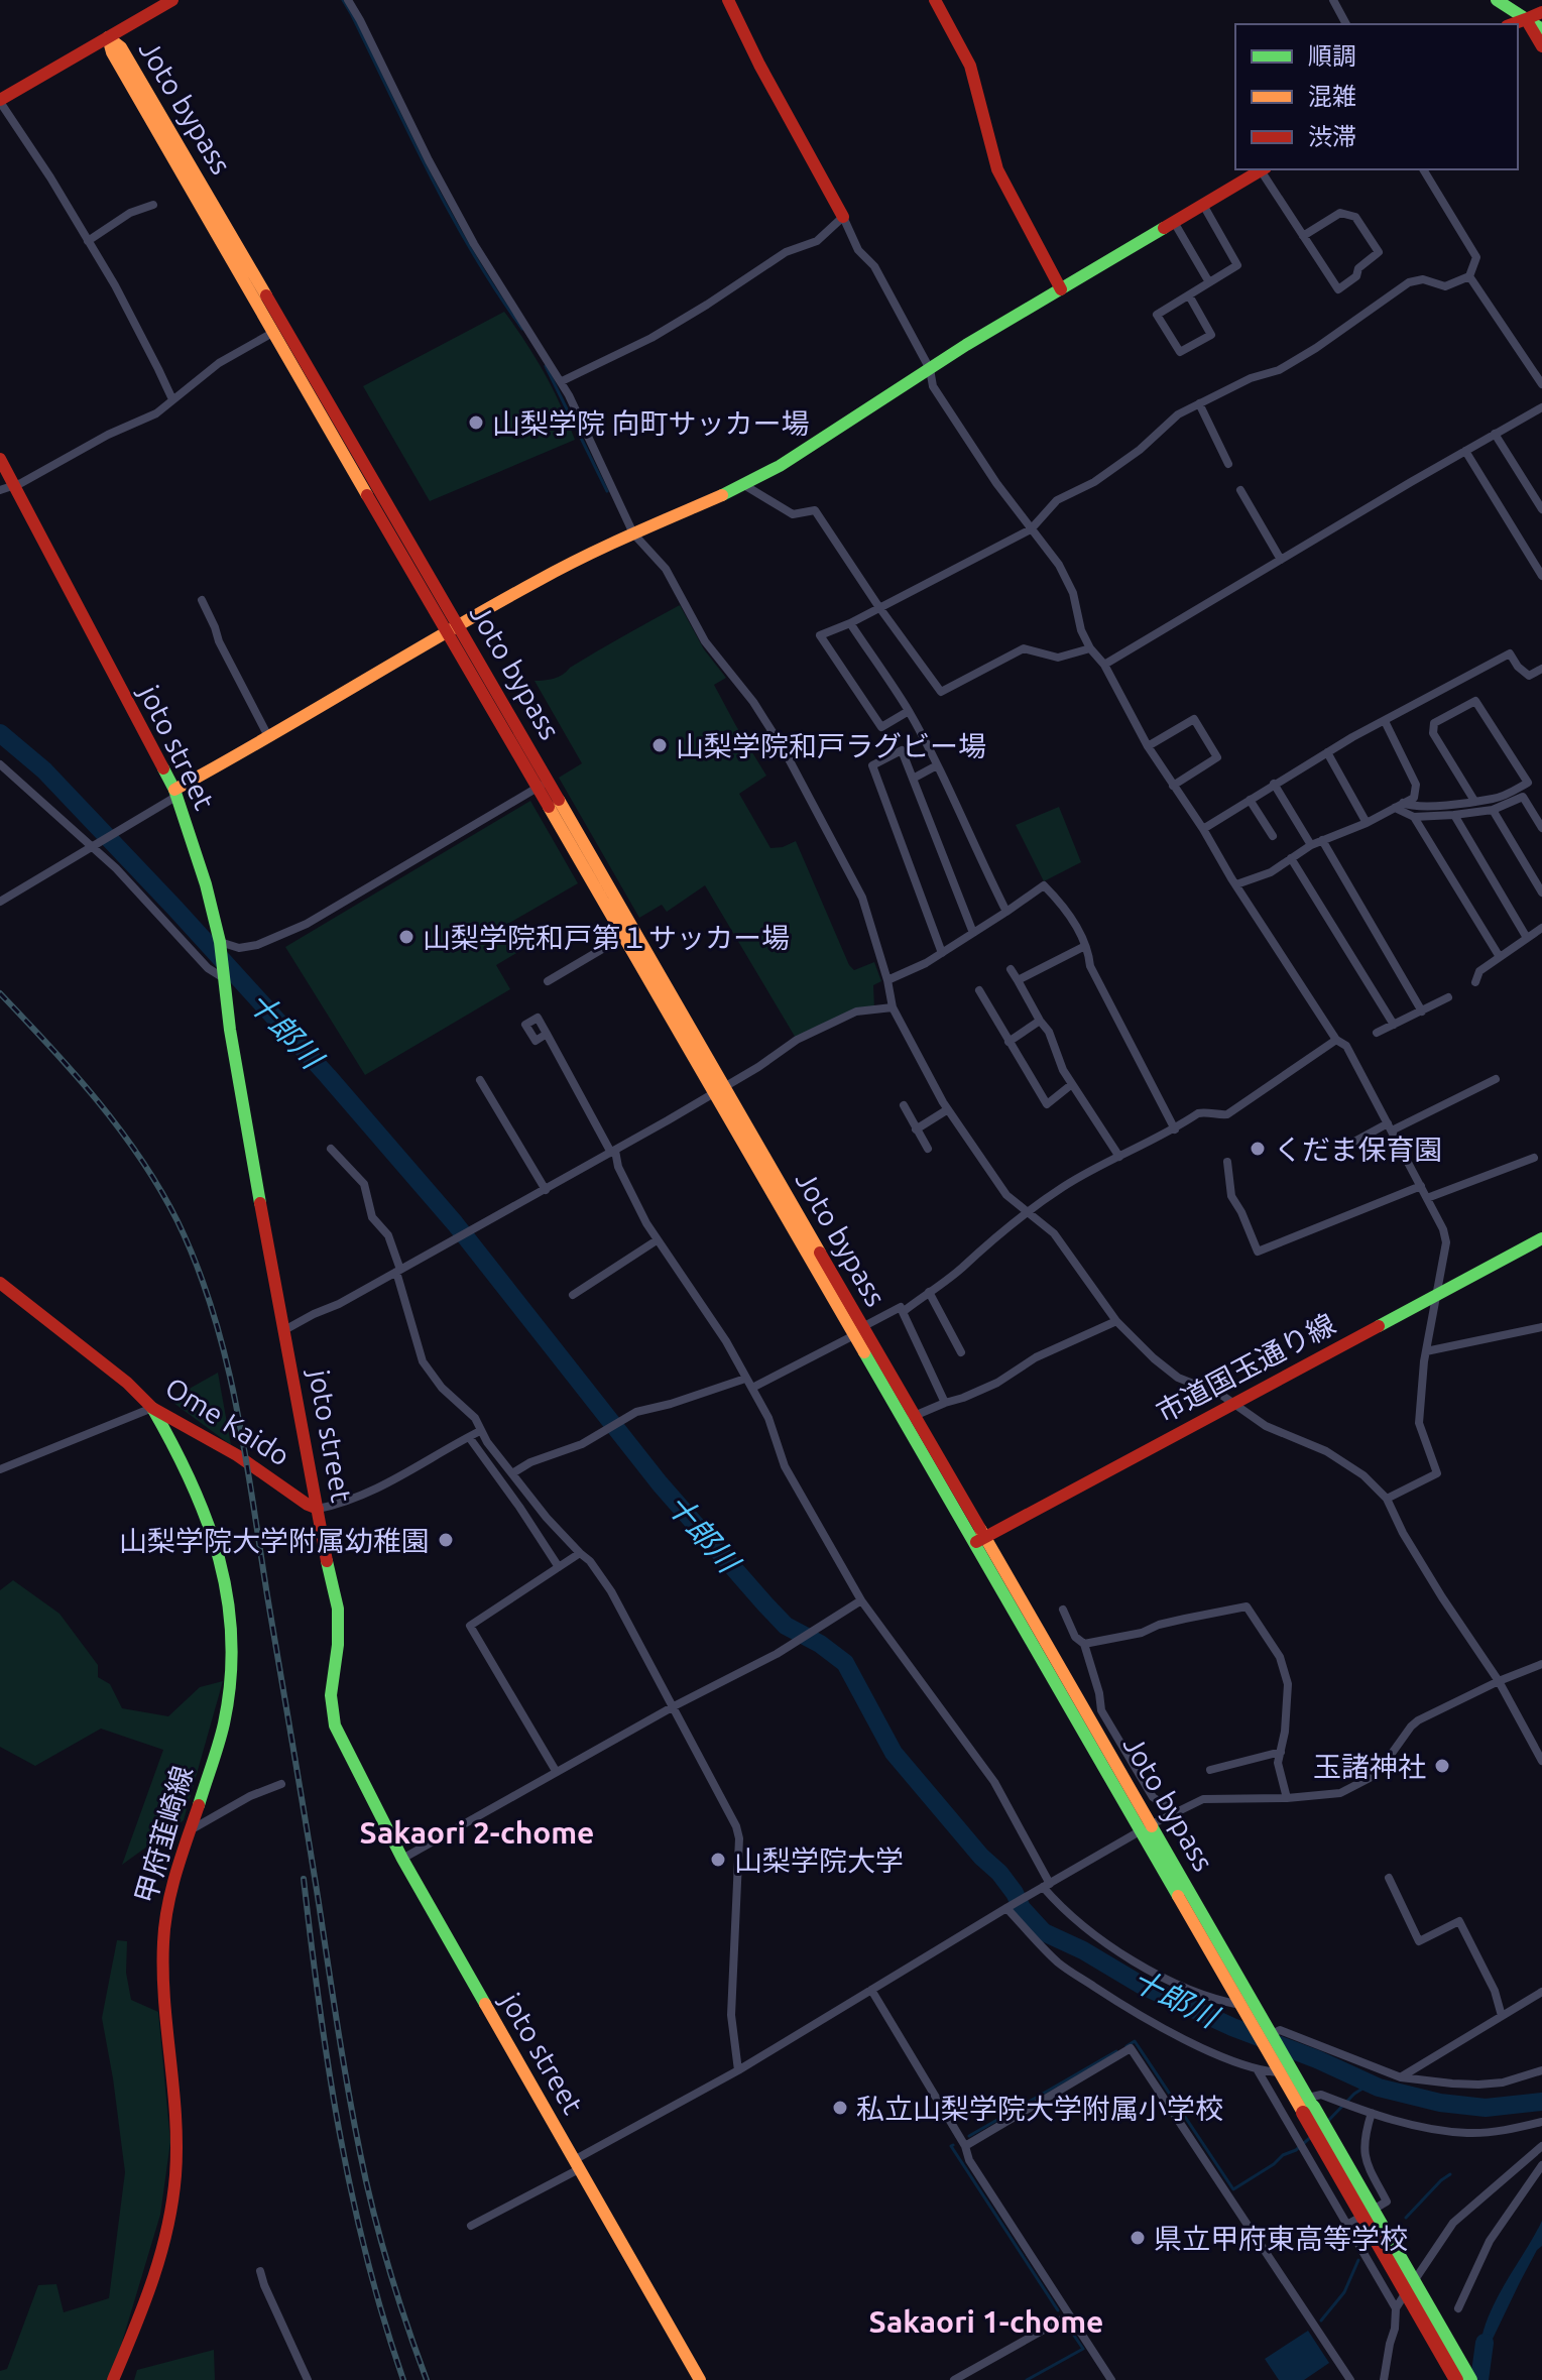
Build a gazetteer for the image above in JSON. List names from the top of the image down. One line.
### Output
{"streets":{"main road":["Joto bypass","joto street","市道国玉通り線","Ome Kaido","甲府韮崎線"]},"crossings":[["Joto bypass","市道国玉通り線"],["joto street","Ome Kaido"],["Ome Kaido","甲府韮崎線"]],"districts":["Sakaori 2-chome","Sakaori 1-chome"],"water":["十郎川"],"places":["山梨学院 向町サッカー場","山梨学院和戸ラグビー場","山梨学院和戸第１サッカー場","くだま保育園","山梨学院大学附属幼稚園","玉諸神社","山梨学院大学","私立山梨学院大学附属小学校","県立甲府東高等学校"],"legend":["順調","混雑","渋滞"]}
